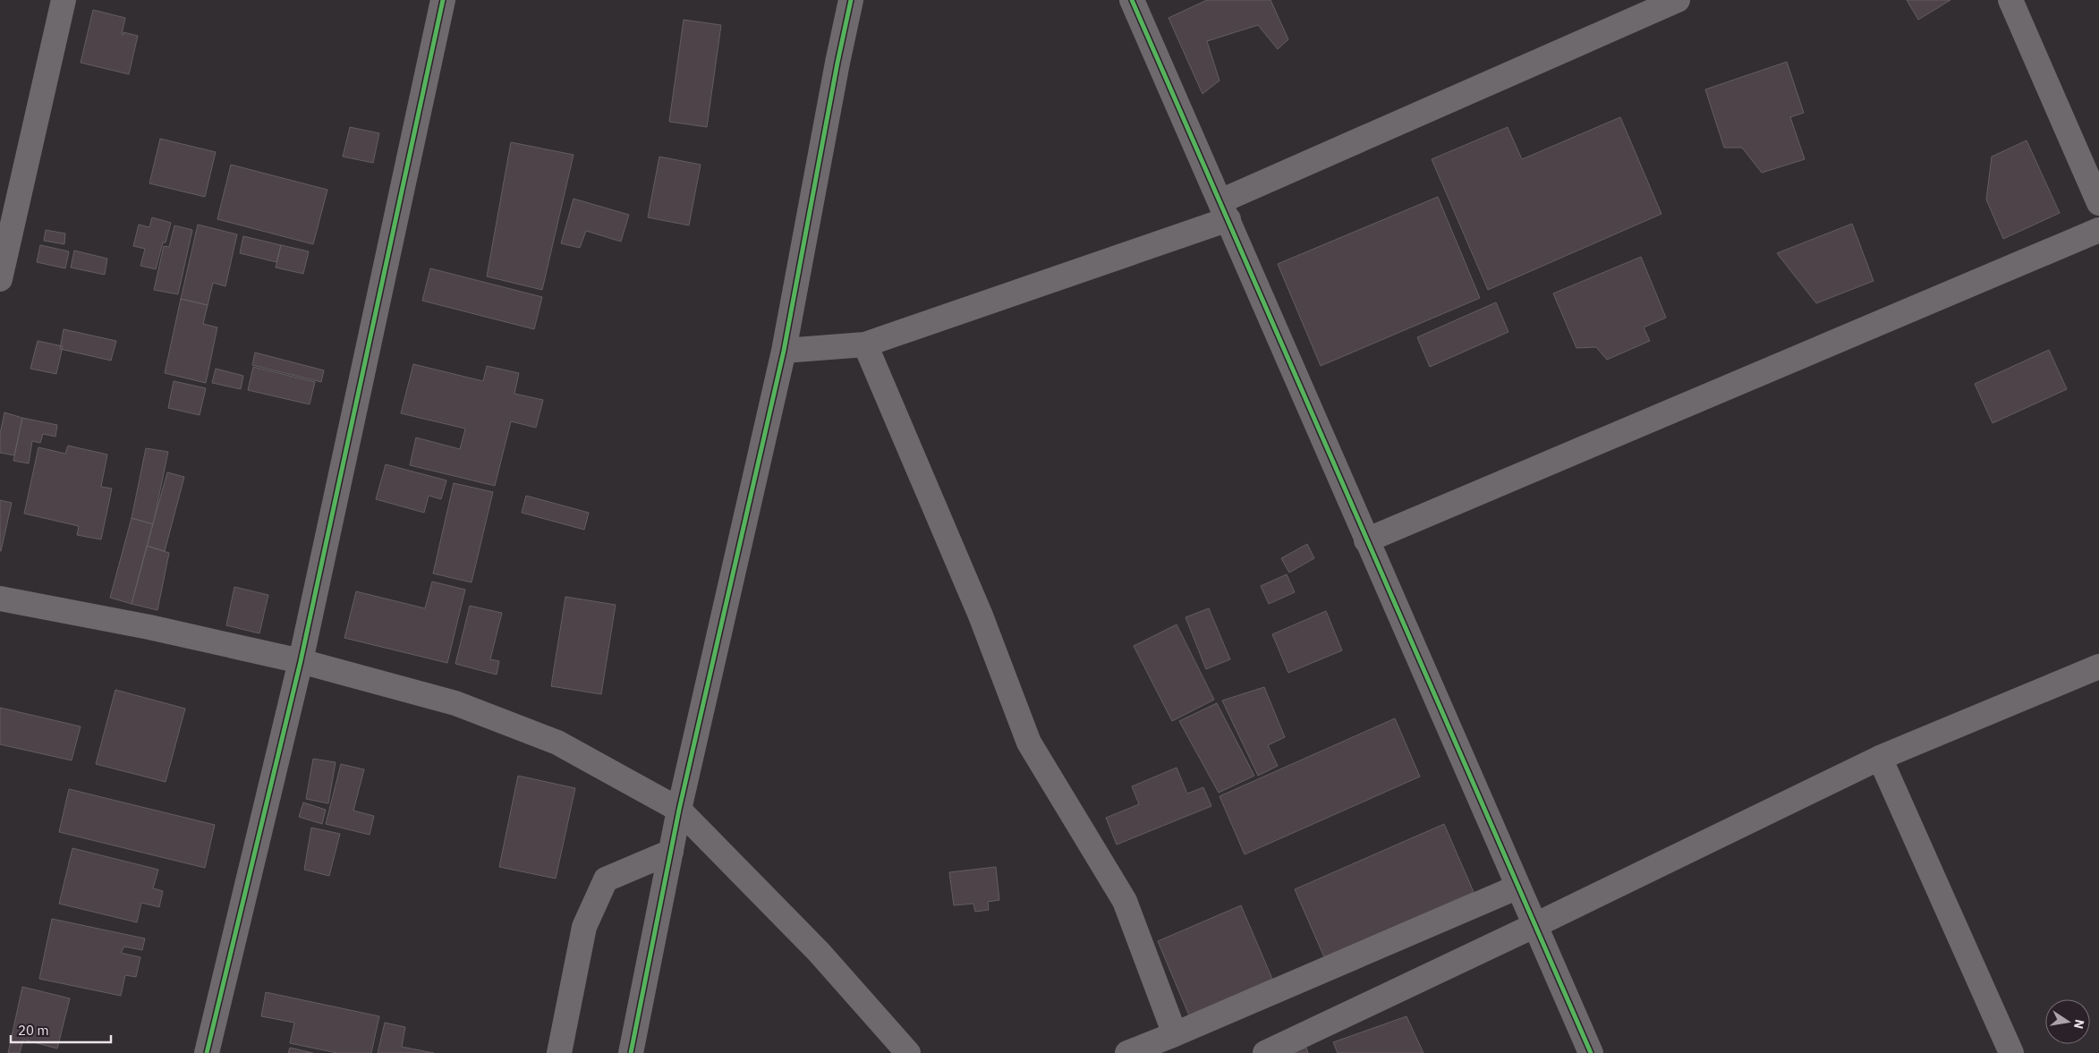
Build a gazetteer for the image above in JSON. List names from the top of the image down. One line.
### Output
{"scale_bar":"20 m","north":"right"}
